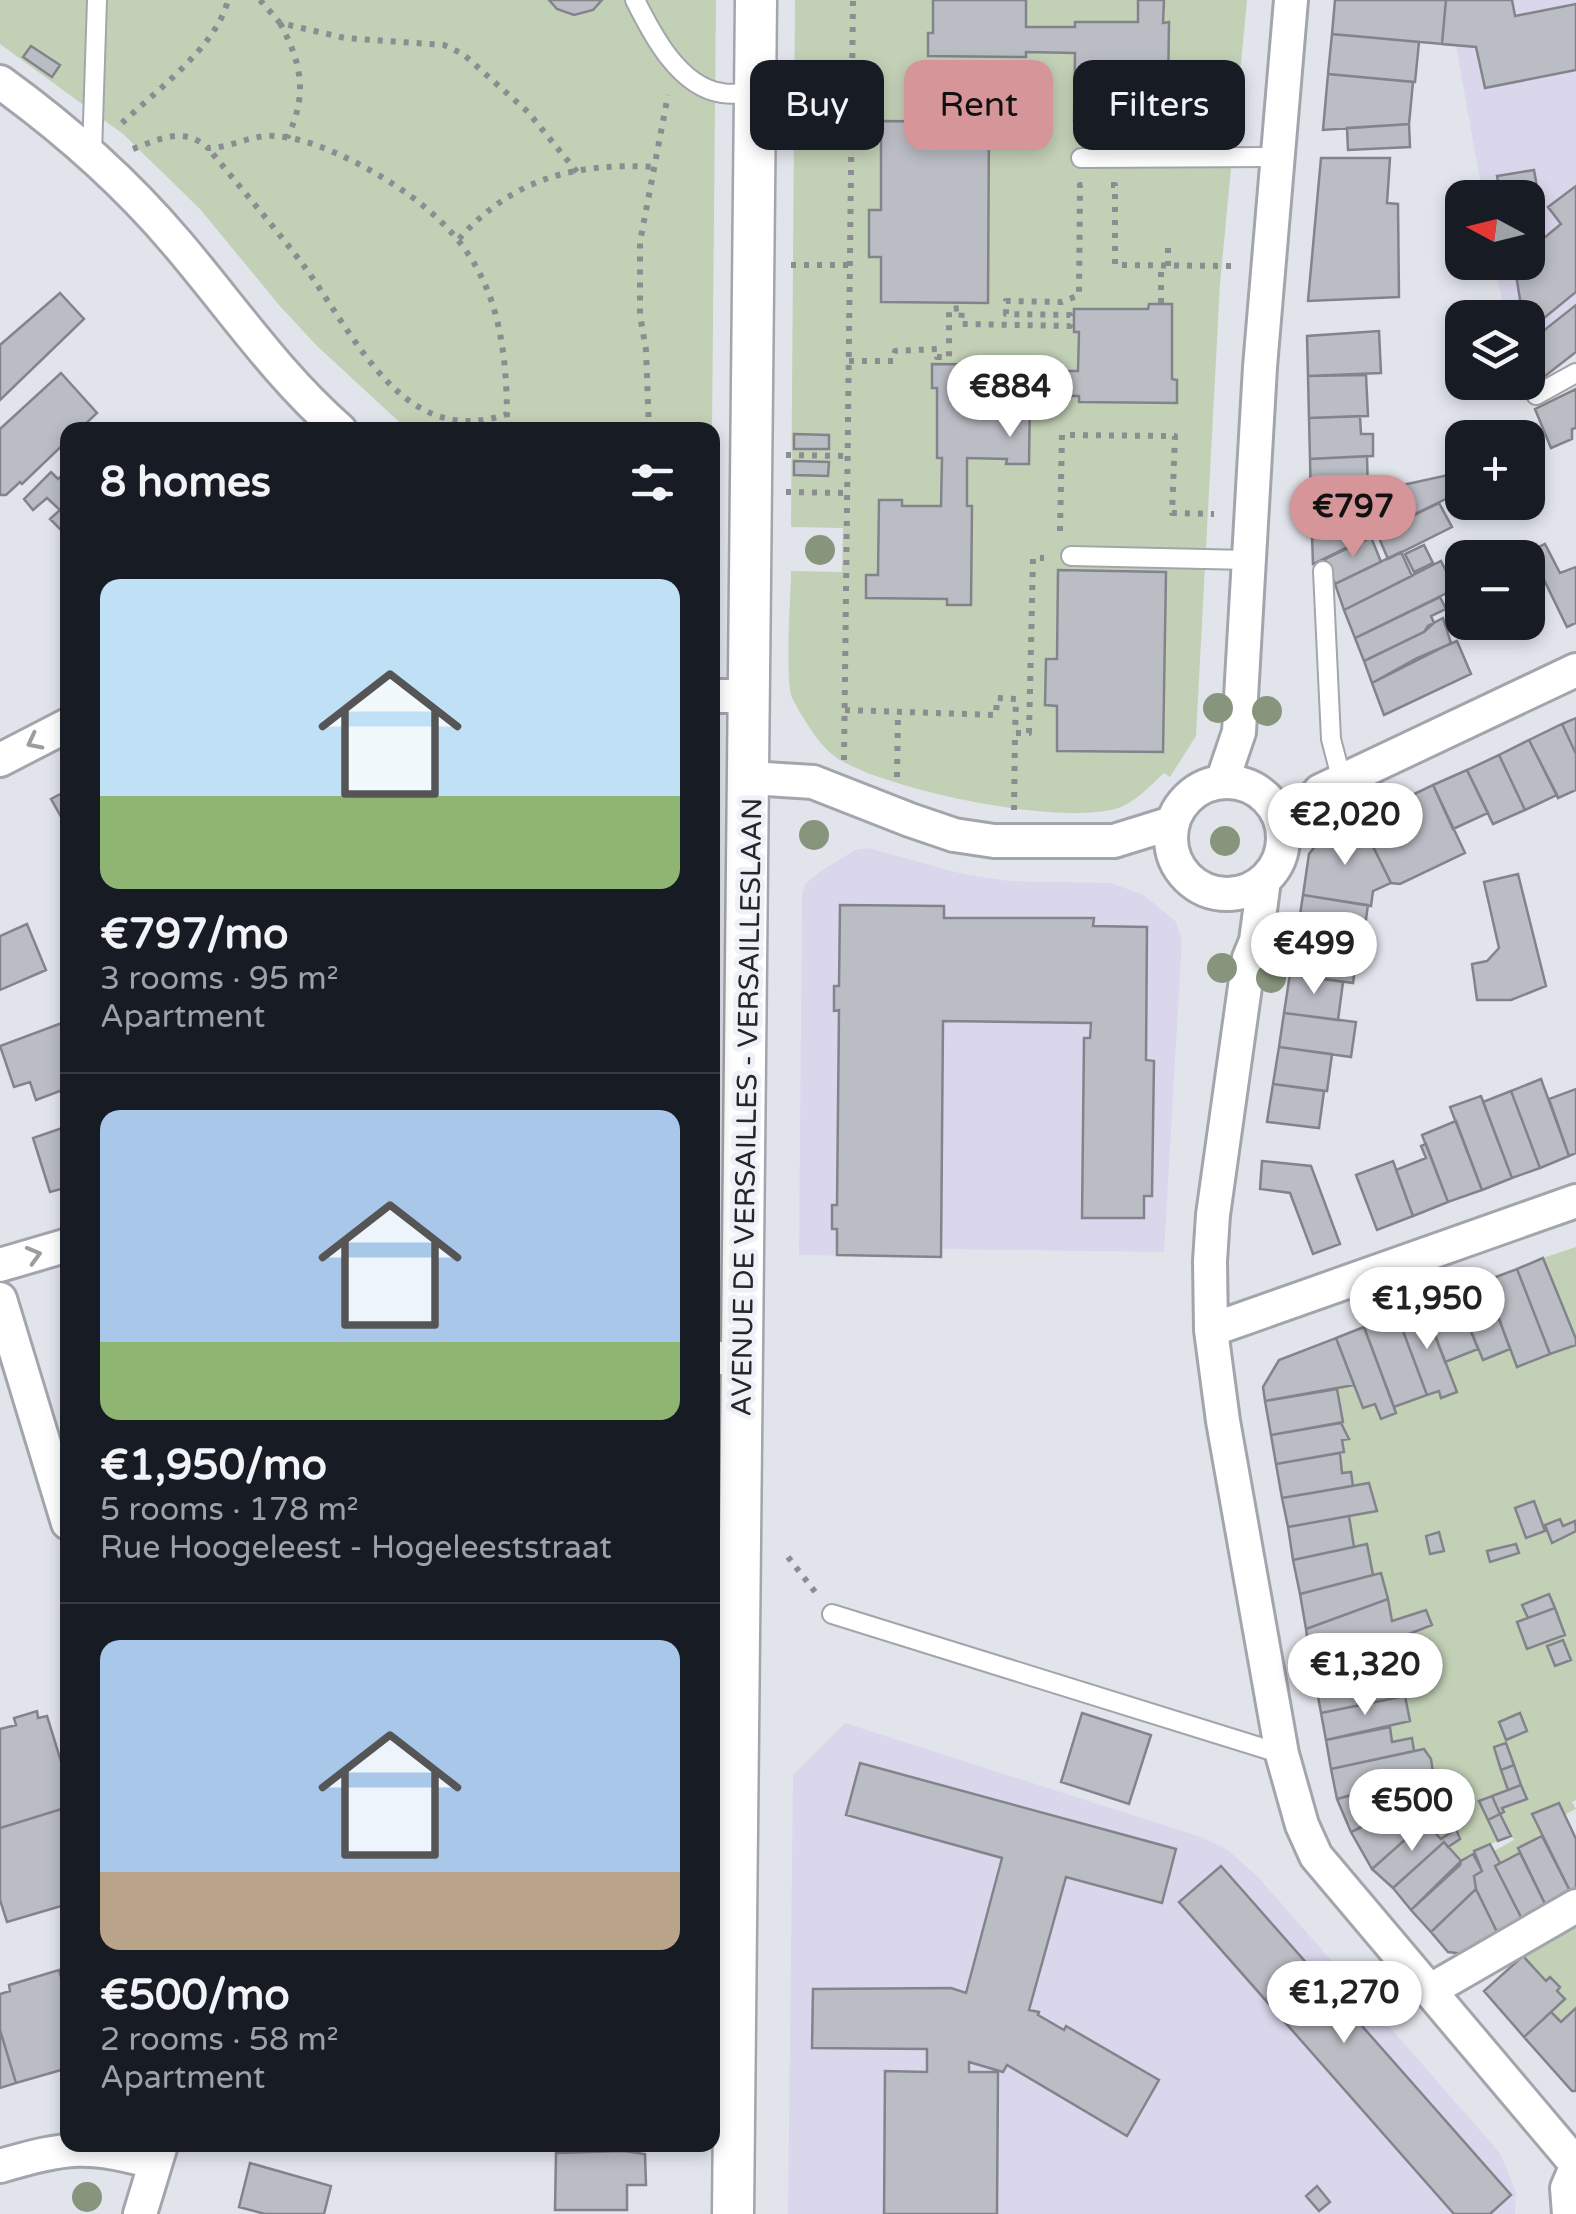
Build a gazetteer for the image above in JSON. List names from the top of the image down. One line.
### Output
{"streets":{"street":["AVENUE DE VERSAILLES - VERSAILLESLAAN"]},"north":"left","page":{"chip":["Buy","Rent","Filters"],"map_buttons":["+","−"],"price":["€884","€797","€2,020","€499","€1,950","€1,320","€500","€1,270"],"heading":"8 homes","list":[{"name":"€797/mo","note":"3 rooms · 95 m² · Apartment"},{"name":"€1,950/mo","note":"5 rooms · 178 m² · Rue Hoogeleest - Hogeleeststraat"},{"name":"€500/mo","note":"2 rooms · 58 m² · Apartment"}]}}
